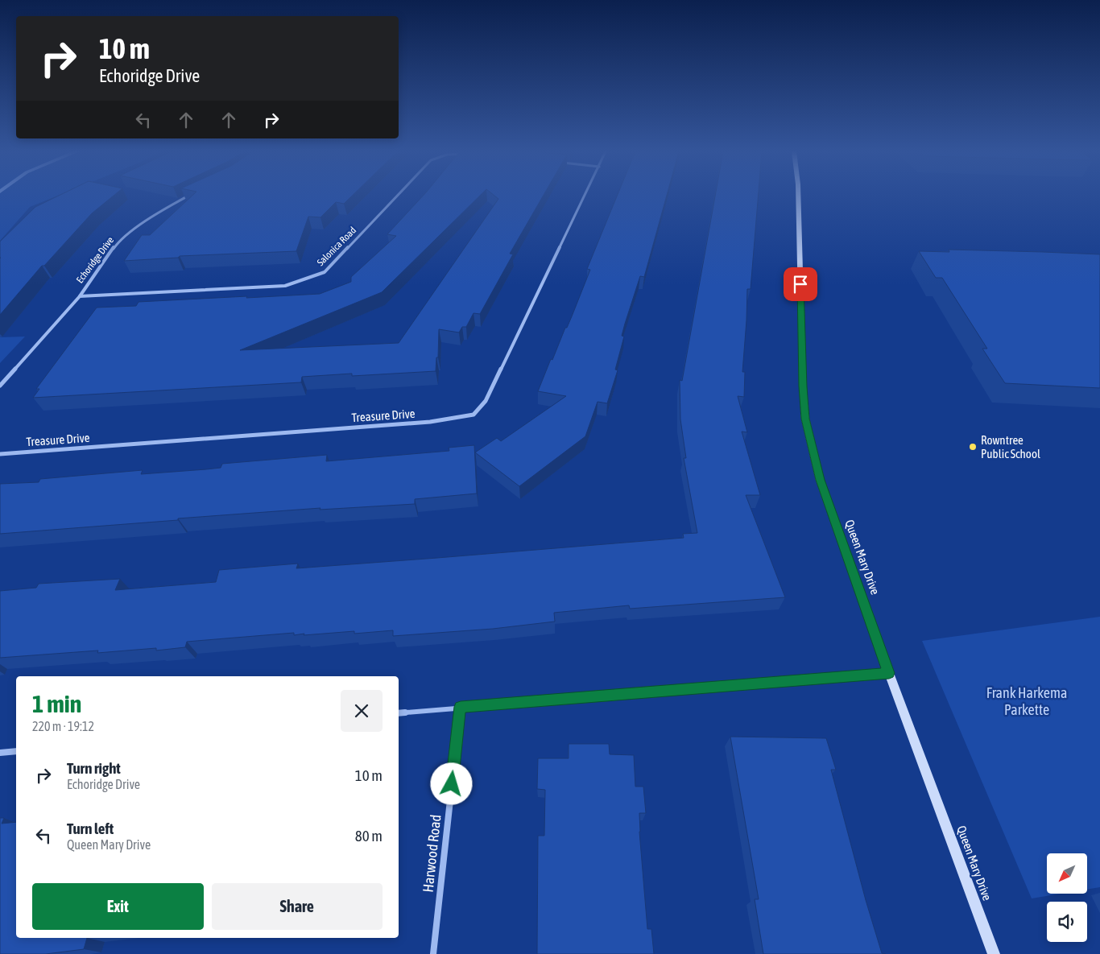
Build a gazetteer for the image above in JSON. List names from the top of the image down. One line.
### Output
{"streets":{"street":["Salonica Road","Echoridge Drive","Treasure Drive","Queen Mary Drive","Harwood Road"]},"crossings":[["Salonica Road","Echoridge Drive"]],"parks":["Frank Harkema Parkette"],"places":["Rowntree Public School"],"north":"bottom left","page":{"turn":["10 m","Echoridge Drive"],"heading":["1 min","220 m · 19:12"],"list":[{"name":"Turn right","note":"Echoridge Drive","value":"10 m"},{"name":"Turn left","note":"Queen Mary Drive","value":"80 m"}],"buttons":["Exit","Share"]}}
